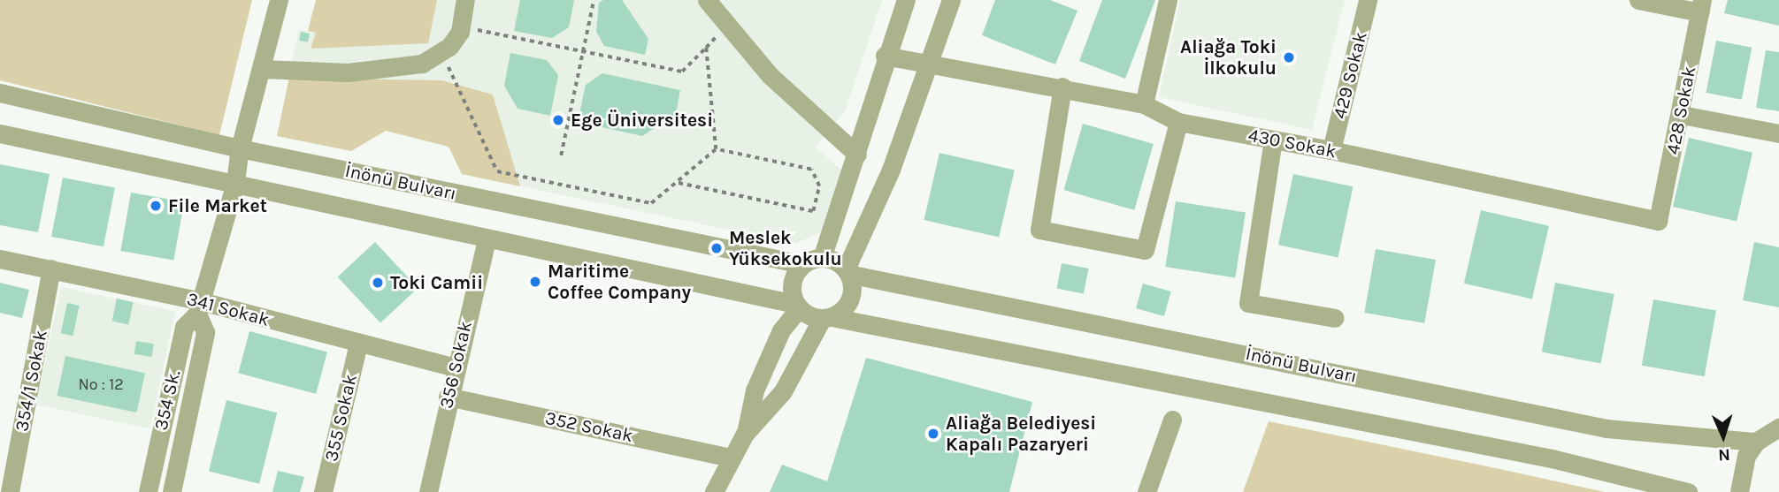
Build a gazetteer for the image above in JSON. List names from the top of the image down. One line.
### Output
{"streets":{"street":["429 Sokak","428 Sokak","430 Sokak","İnönü Bulvarı","341 Sokak","356 Sokak","354/1 Sokak","354 Sk.","355 Sokak","352 Sokak"]},"crossings":[["429 Sokak","430 Sokak"],["428 Sokak","430 Sokak"],["İnönü Bulvarı","356 Sokak"],["İnönü Bulvarı","354 Sk."],["341 Sokak","356 Sokak"],["341 Sokak","354/1 Sokak"],["341 Sokak","354 Sk."],["341 Sokak","355 Sokak"],["356 Sokak","352 Sokak"]],"places":["Aliağa Toki İlkokulu","Ege Üniversitesi","File Market","Meslek Yüksekokulu","Maritime Coffee Company","Toki Camii","Aliağa Belediyesi Kapalı Pazaryeri"],"house_numbers":["No : 12"],"north":"bottom"}
